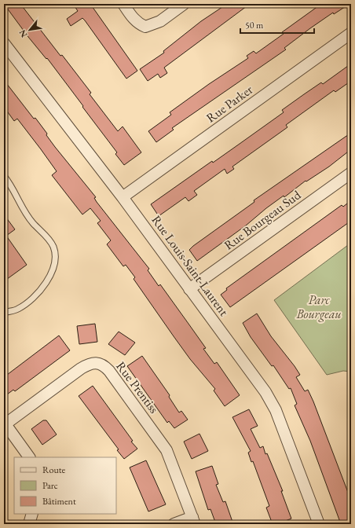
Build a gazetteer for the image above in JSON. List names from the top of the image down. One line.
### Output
{"streets":{"street":["Rue Parker","Rue Bourgeau Sud","Rue Louis-Saint-Laurent","Rue Prentiss"]},"crossings":[["Rue Parker","Rue Louis-Saint-Laurent"],["Rue Bourgeau Sud","Rue Louis-Saint-Laurent"]],"parks":["Parc Bourgeau"],"legend":["Route","Parc","Bâtiment"],"scale_bar":"50 m","north":"bottom left"}
